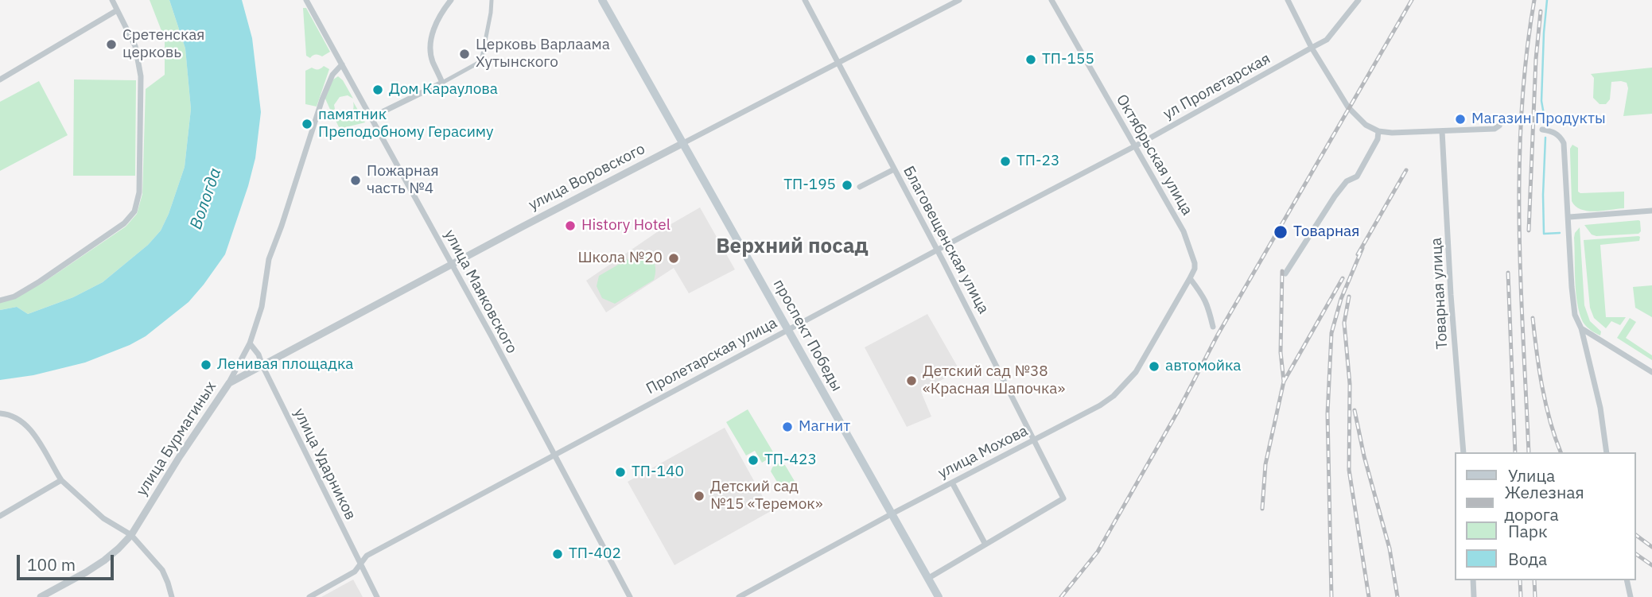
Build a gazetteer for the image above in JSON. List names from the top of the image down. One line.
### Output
{"streets":{"main road":["проспект Победы"],"street":["ул Пролетарская","Октябрьская улица","улица Воровского","Благовещенская улица","улица Маяковского","Товарная улица","Пролетарская улица","улица Бурмагиных","улица Мохова","улица Ударников"]},"crossings":[["ул Пролетарская","Октябрьская улица"],["ул Пролетарская","Пролетарская улица"],["Октябрьская улица","Пролетарская улица"],["Октябрьская улица","улица Мохова"],["улица Воровского","Благовещенская улица"],["улица Воровского","улица Маяковского"],["улица Воровского","проспект Победы"],["улица Воровского","улица Бурмагиных"],["улица Воровского","улица Ударников"],["Благовещенская улица","Пролетарская улица"],["Благовещенская улица","улица Мохова"],["улица Маяковского","Пролетарская улица"],["улица Маяковского","улица Бурмагиных"],["проспект Победы","Пролетарская улица"],["проспект Победы","улица Мохова"],["Пролетарская улица","улица Ударников"],["улица Бурмагиных","улица Ударников"]],"districts":["Верхний посад"],"water":["Вологда"],"places":["Сретенская церковь","Церковь Варлаама Хутынского","ТП-155","Дом Караулова","Магазин Продукты","памятник Преподобному Герасиму","ТП-23","Пожарная часть №4","ТП-195","History Hotel","Товарная","Школа №20","Ленивая площадка","автомойка","Детский сад №38 «Красная Шапочка»","Магнит","ТП-423","ТП-140","Детский сад №15 «Теремок»","ТП-402"],"legend":["Улица","Железная дорога","Парк","Вода"],"scale_bar":"100 m"}
